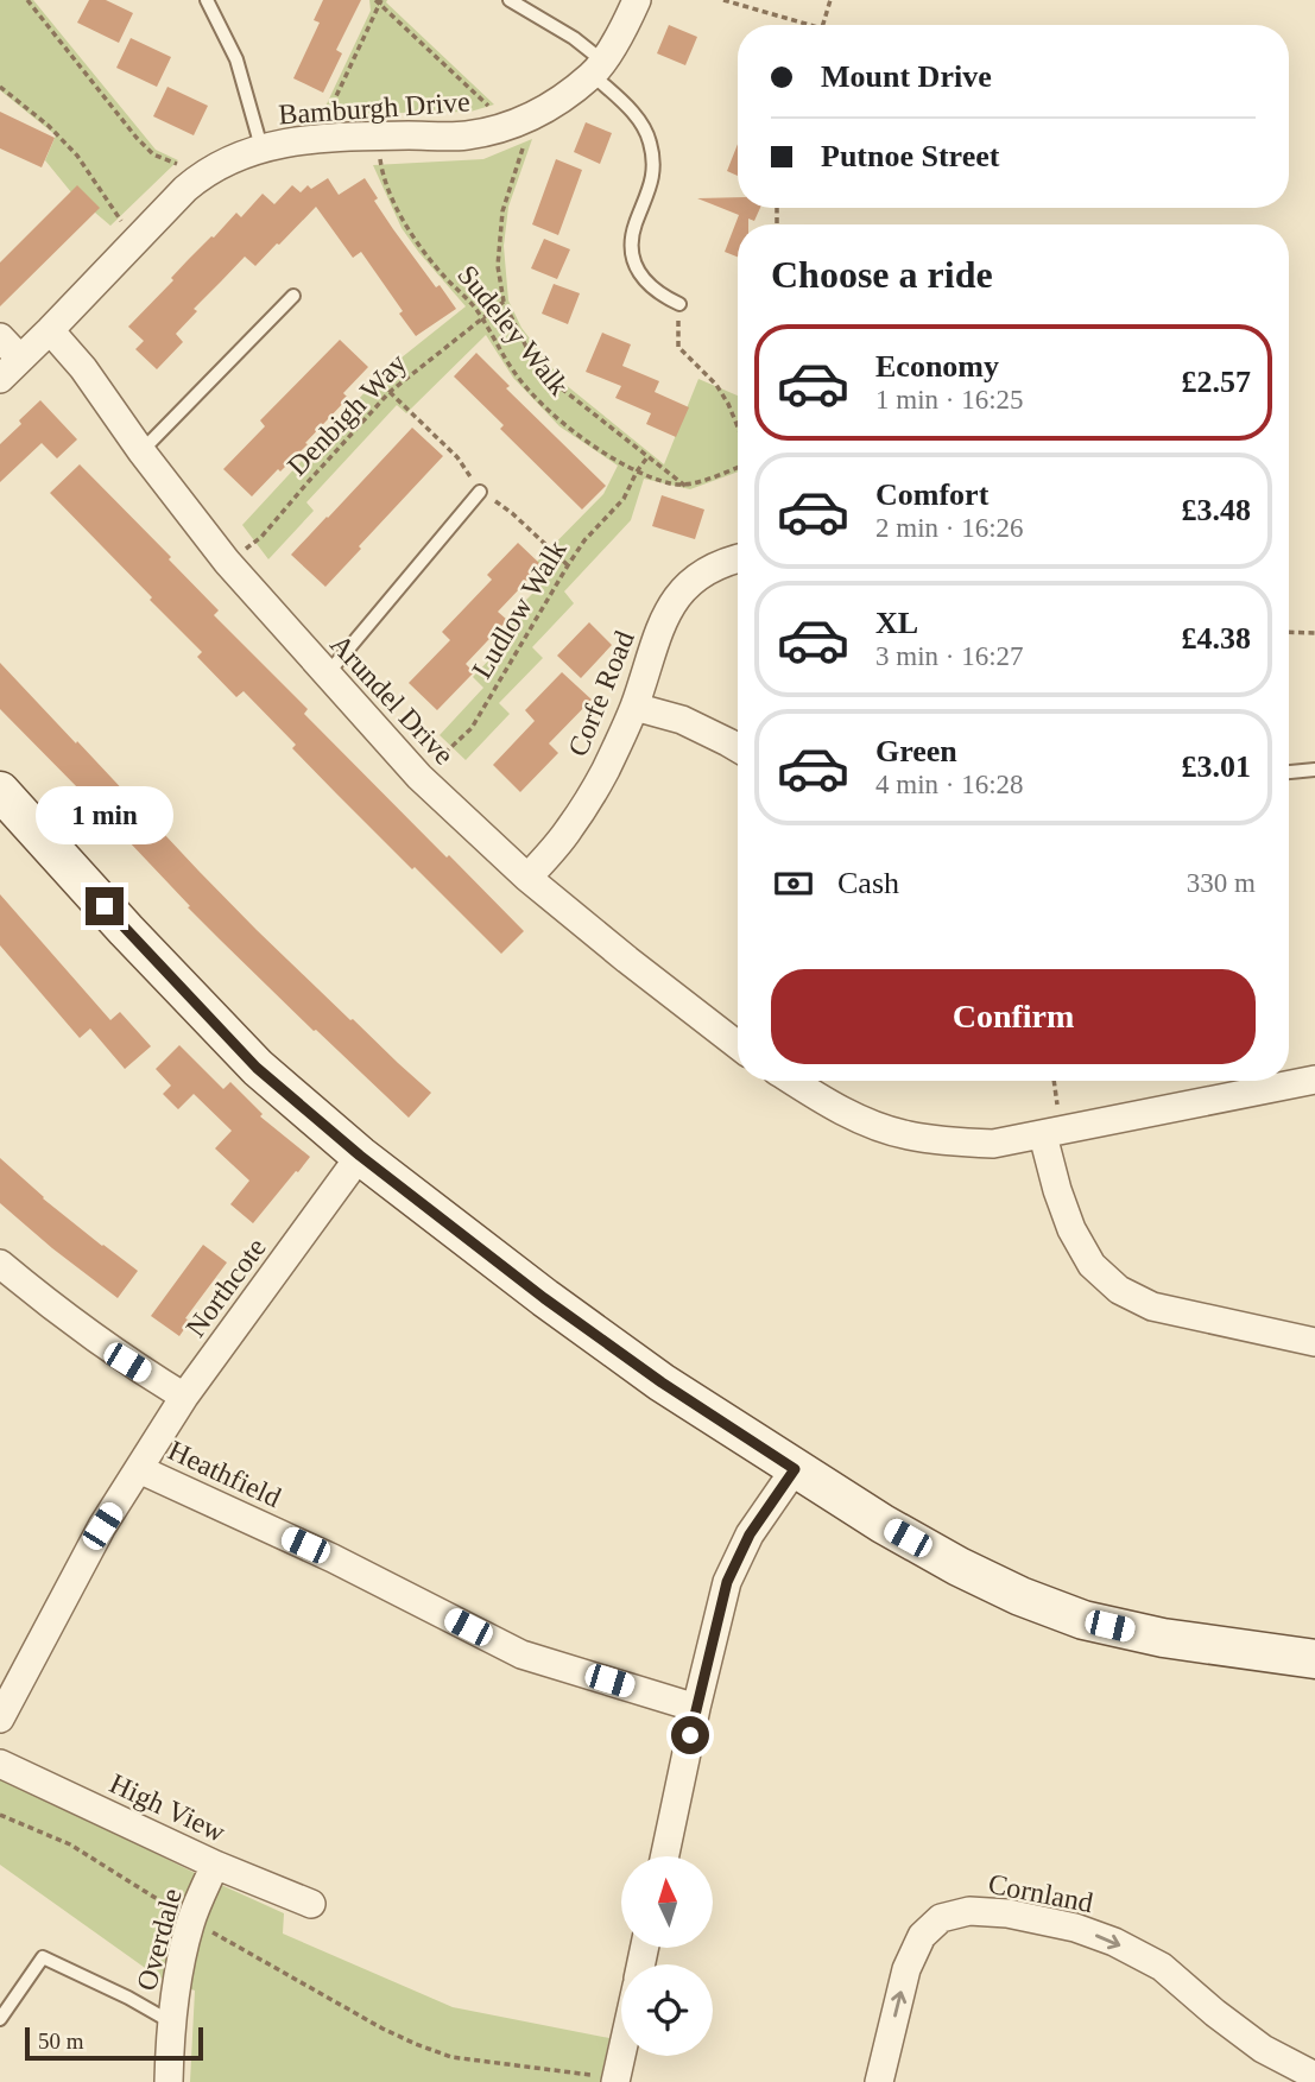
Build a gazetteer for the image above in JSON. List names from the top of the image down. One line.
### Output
{"streets":{"street":["Bamburgh Drive","Corfe Road","Arundel Drive","Northcote","Heathfield","High View","Cornland","Overdale"],"path":["Sudeley Walk","Denbigh Way","Ludlow Walk"]},"crossings":[["Bamburgh Drive","Sudeley Walk"],["Bamburgh Drive","Arundel Drive"],["Sudeley Walk","Denbigh Way"],["Sudeley Walk","Ludlow Walk"],["Denbigh Way","Arundel Drive"],["Ludlow Walk","Arundel Drive"],["Corfe Road","Arundel Drive"],["Northcote","Heathfield"],["High View","Overdale"]],"scale_bar":"50 m","north":"top","page":{"banner":["Mount Drive","Putnoe Street"],"heading":"Choose a ride","list":[{"name":"Economy","note":"1 min · 16:25","value":"£2.57"},{"name":"Comfort","note":"2 min · 16:26","value":"£3.48"},{"name":"XL","note":"3 min · 16:27","value":"£4.38"},{"name":"Green","note":"4 min · 16:28","value":"£3.01"}],"bubble":"1 min","pay":["Cash","330 m"],"buttons":"Confirm","scale":"50 m"}}
